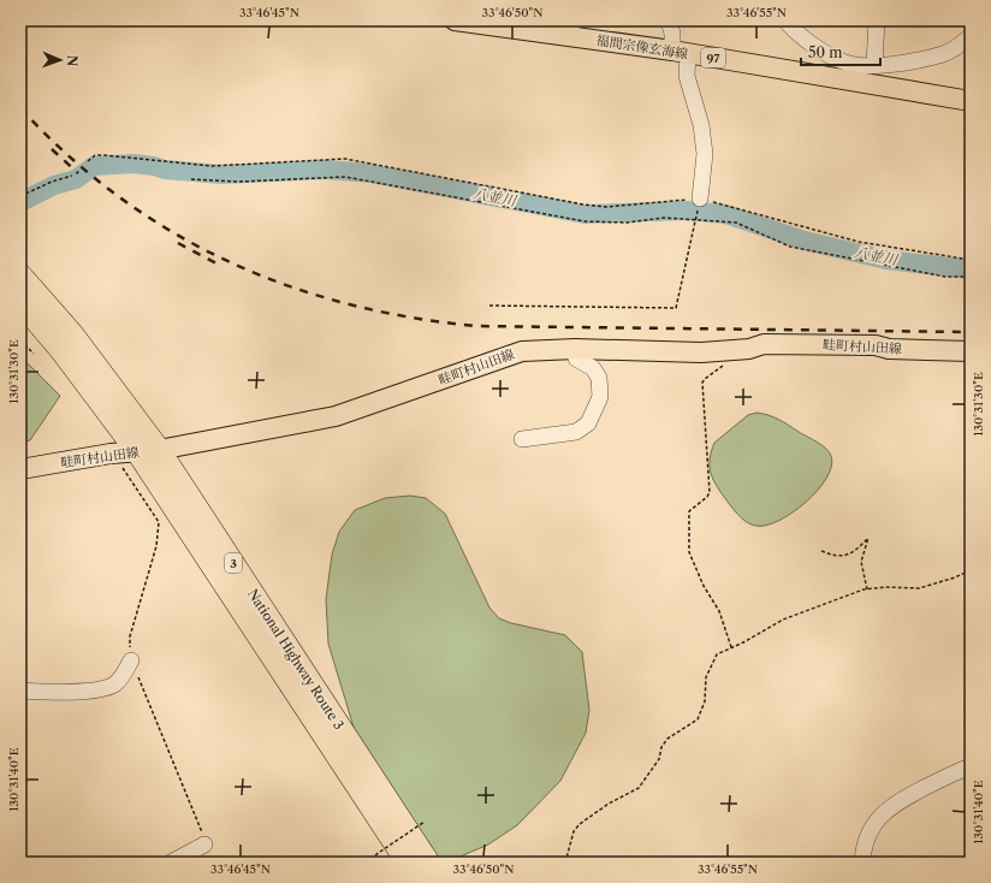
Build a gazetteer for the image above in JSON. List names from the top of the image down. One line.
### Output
{"streets":{"highway":["3","National Highway Route 3"],"main road":["福間宗像玄海線","97","畦町村山田線"]},"crossings":[["畦町村山田線","National Highway Route 3"]],"water":["八並川"],"scale_bar":"50 m","north":"right","coordinates":["33°46'45\"N","33°46'50\"N","33°46'55\"N","130°31'30\"E","130°31'40\"E"]}
